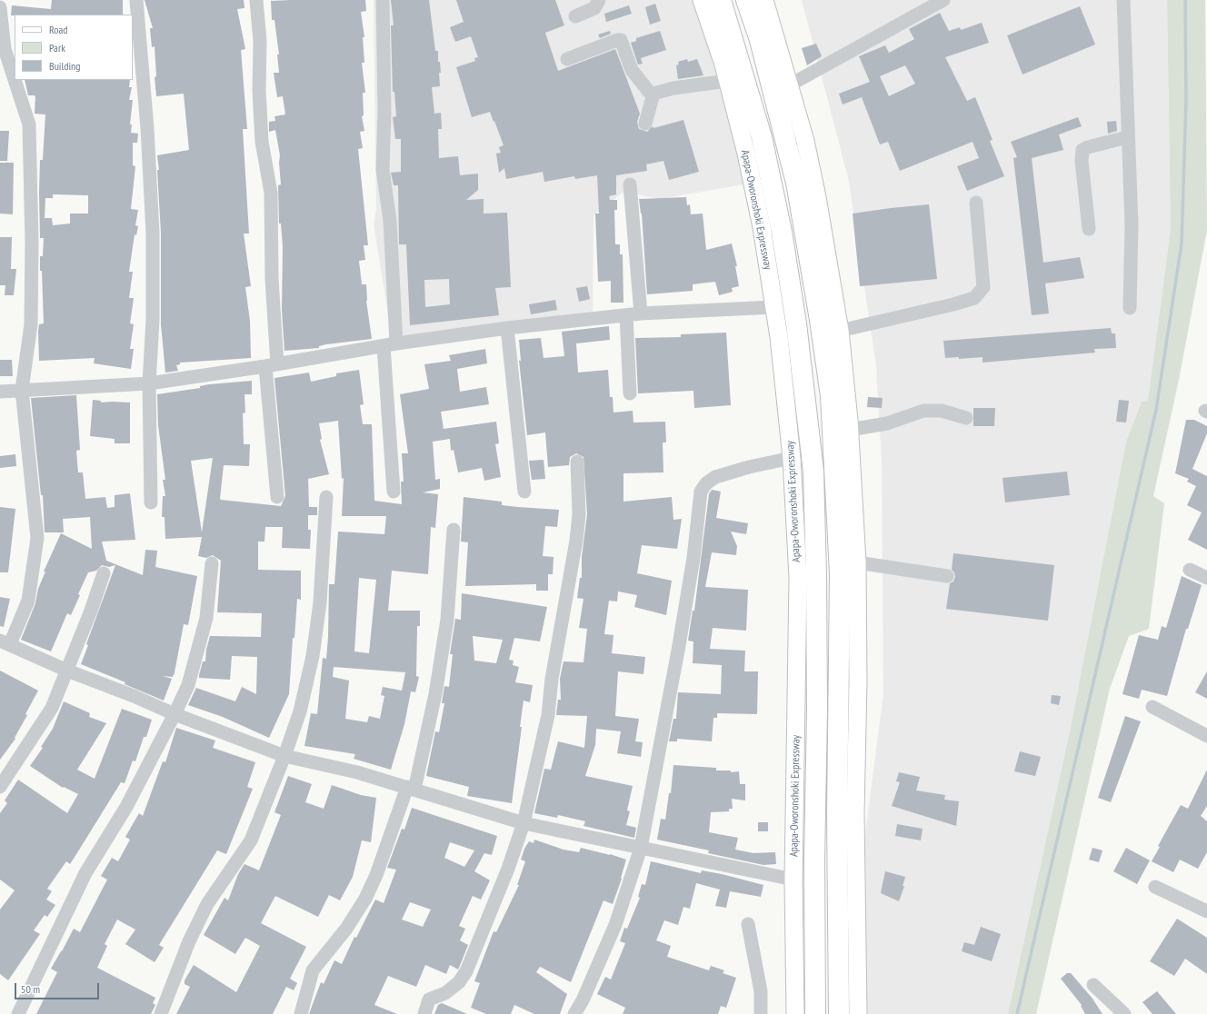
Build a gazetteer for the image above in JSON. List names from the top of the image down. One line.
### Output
{"streets":{"highway":["Apapa-Oworonshoki Expressway"]},"legend":["Road","Park","Building"],"scale_bar":"50 m"}
